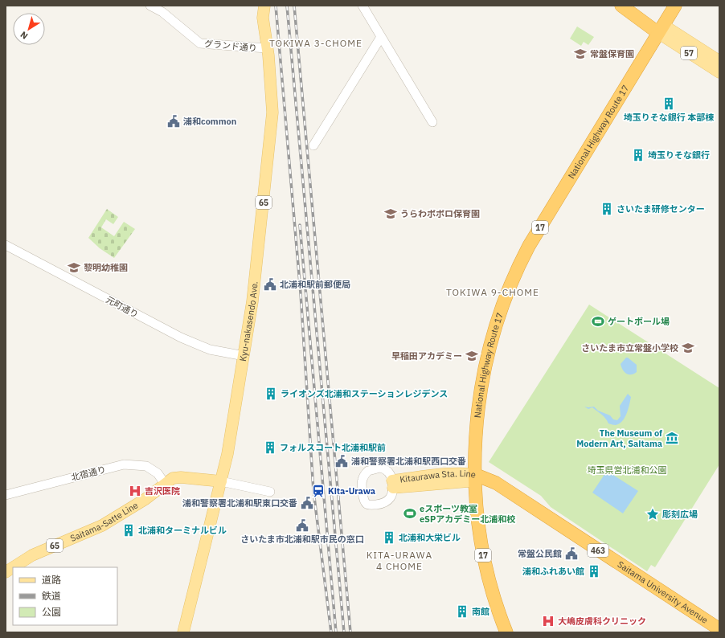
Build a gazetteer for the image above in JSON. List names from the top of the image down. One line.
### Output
{"streets":{"highway":["National Highway Route 17","17","463","Saitama University Avenue"],"main road":["57","65","Kyu-nakasendo Ave.","Kitaurawa Sta. Line","Saitama-Satte Line"],"street":["グランド通り","元町通り","北宿通り"]},"crossings":[["グランド通り","Kyu-nakasendo Ave."],["57","National Highway Route 17"],["National Highway Route 17","Kitaurawa Sta. Line"],["National Highway Route 17","Saitama University Avenue"],["元町通り","Kyu-nakasendo Ave."],["Kyu-nakasendo Ave.","Saitama-Satte Line"],["北宿通り","Saitama-Satte Line"],["Kitaurawa Sta. Line","Saitama University Avenue"]],"districts":["TOKIWA 3-CHOME","TOKIWA 9-CHOME","KITA-URAWA 4 CHOME"],"parks":["埼玉県営北浦和公園"],"places":{"school or university":["常盤保育園","うらわポポロ保育園","黎明幼稚園","さいたま市立常盤小学校","早稲田アカデミー"],"building":["埼玉りそな銀行 本部棟","埼玉りそな銀行","さいたま研修センター","ライオンズ北浦和ステーションレジデンス","フォルスコート北浦和駅前","北浦和ターミナルビル","北浦和大栄ビル","浦和ふれあい館","南館"],"public building":["浦和common","北浦和駅前郵便局","浦和警察署北浦和駅西口交番","浦和警察署北浦和駅東口交番","さいたま市北浦和駅市民の窓口","常盤公民館"],"sports":["ゲートボール場","eスポーツ教室 eSPアカデミー北浦和校"],"museum":["The Museum of Modern Art, Saitama"],"hospital":["吉沢医院","大嶋皮膚科クリニック"],"station":["Kita-Urawa"],"place":["彫刻広場"]},"legend":["道路","鉄道","公園"],"north":"bottom left"}
